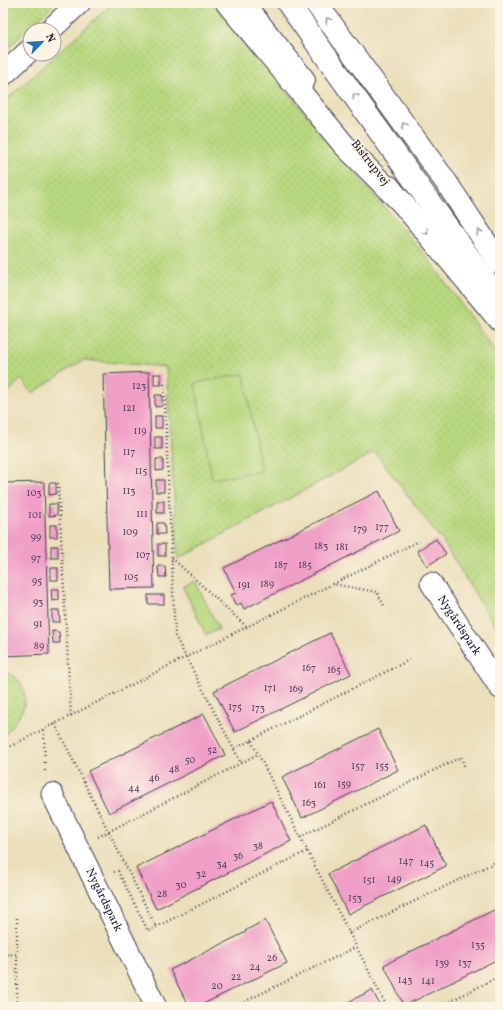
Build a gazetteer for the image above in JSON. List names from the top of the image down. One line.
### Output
{"streets":{"main road":["Bistrupvej"],"street":["Nygårdspark"]},"house_numbers":["123","121","119","117","115","113","103","111","101","177","179","109","99","183","181","107","97","187","185","105","95","189","191","93","91","89","167","165","171","169","175","173","52","50","157","155","48","46","159","161","44","163","38","36","147","145","34","32","149","151","30","28","153","135","26","139","137","24","22","143","141","20"],"north":"top right"}
